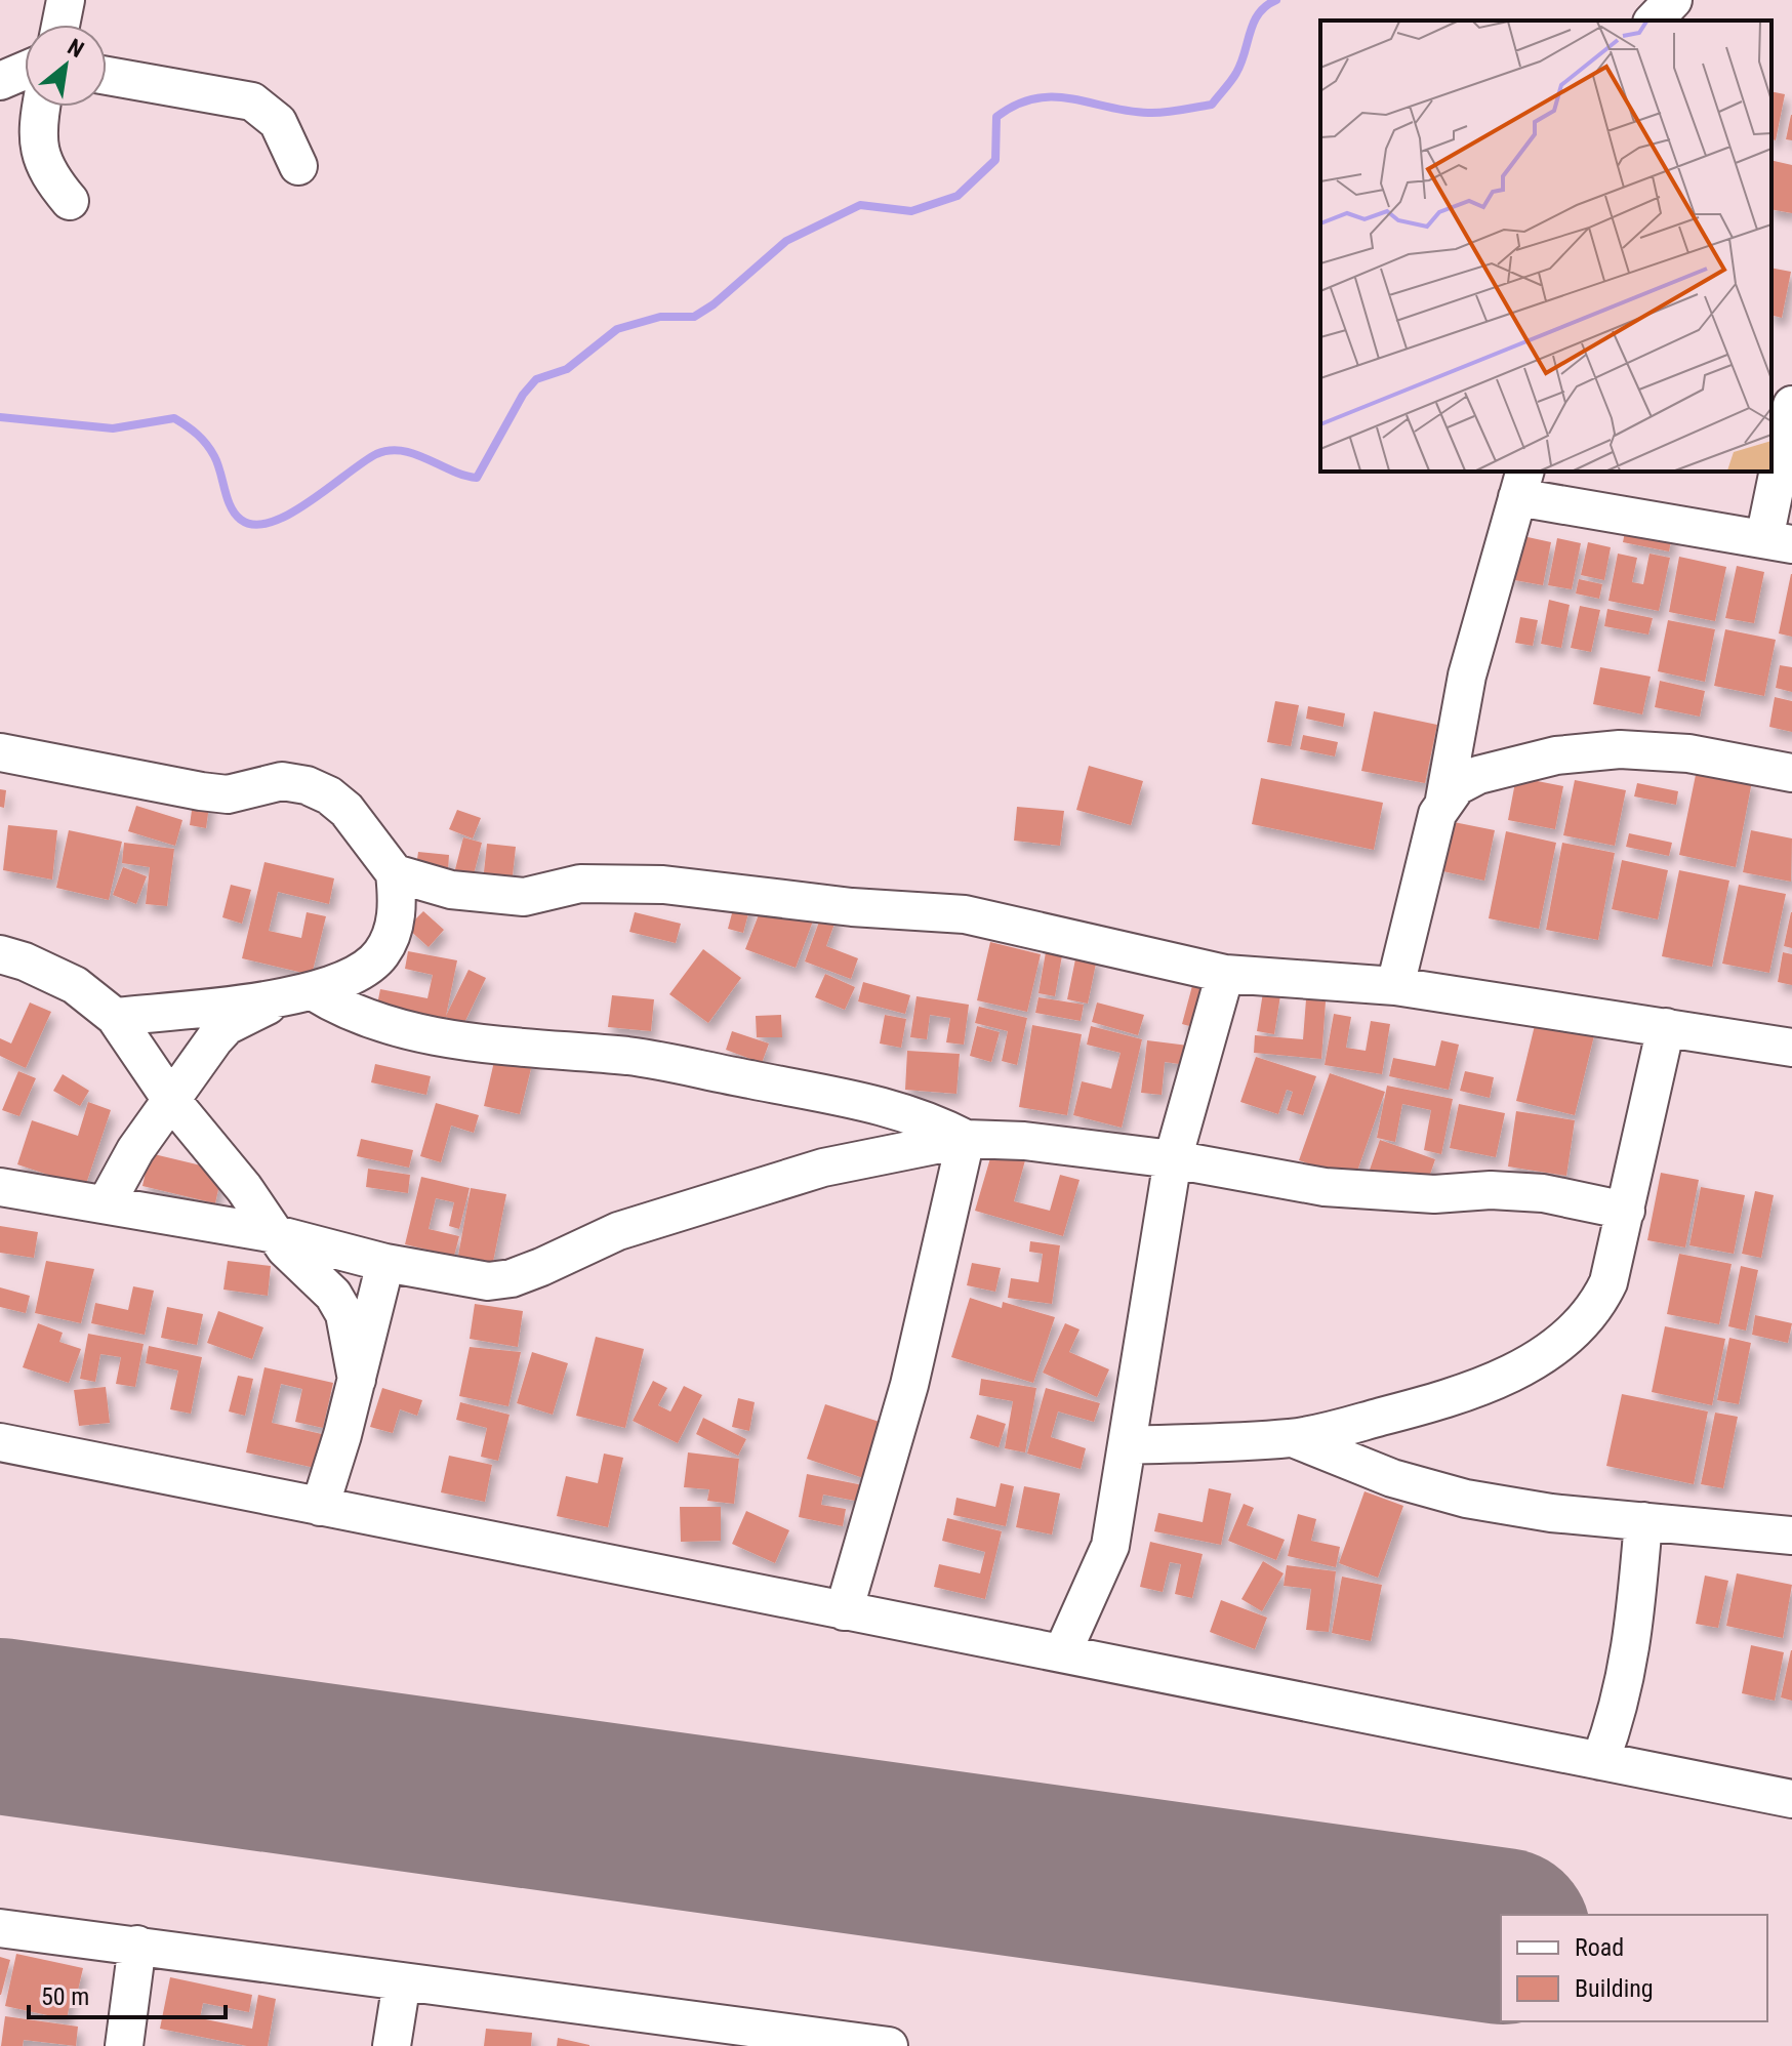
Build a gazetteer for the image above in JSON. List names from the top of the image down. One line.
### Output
{"legend":["Road","Building"],"scale_bar":"50 m","north":"top right"}
